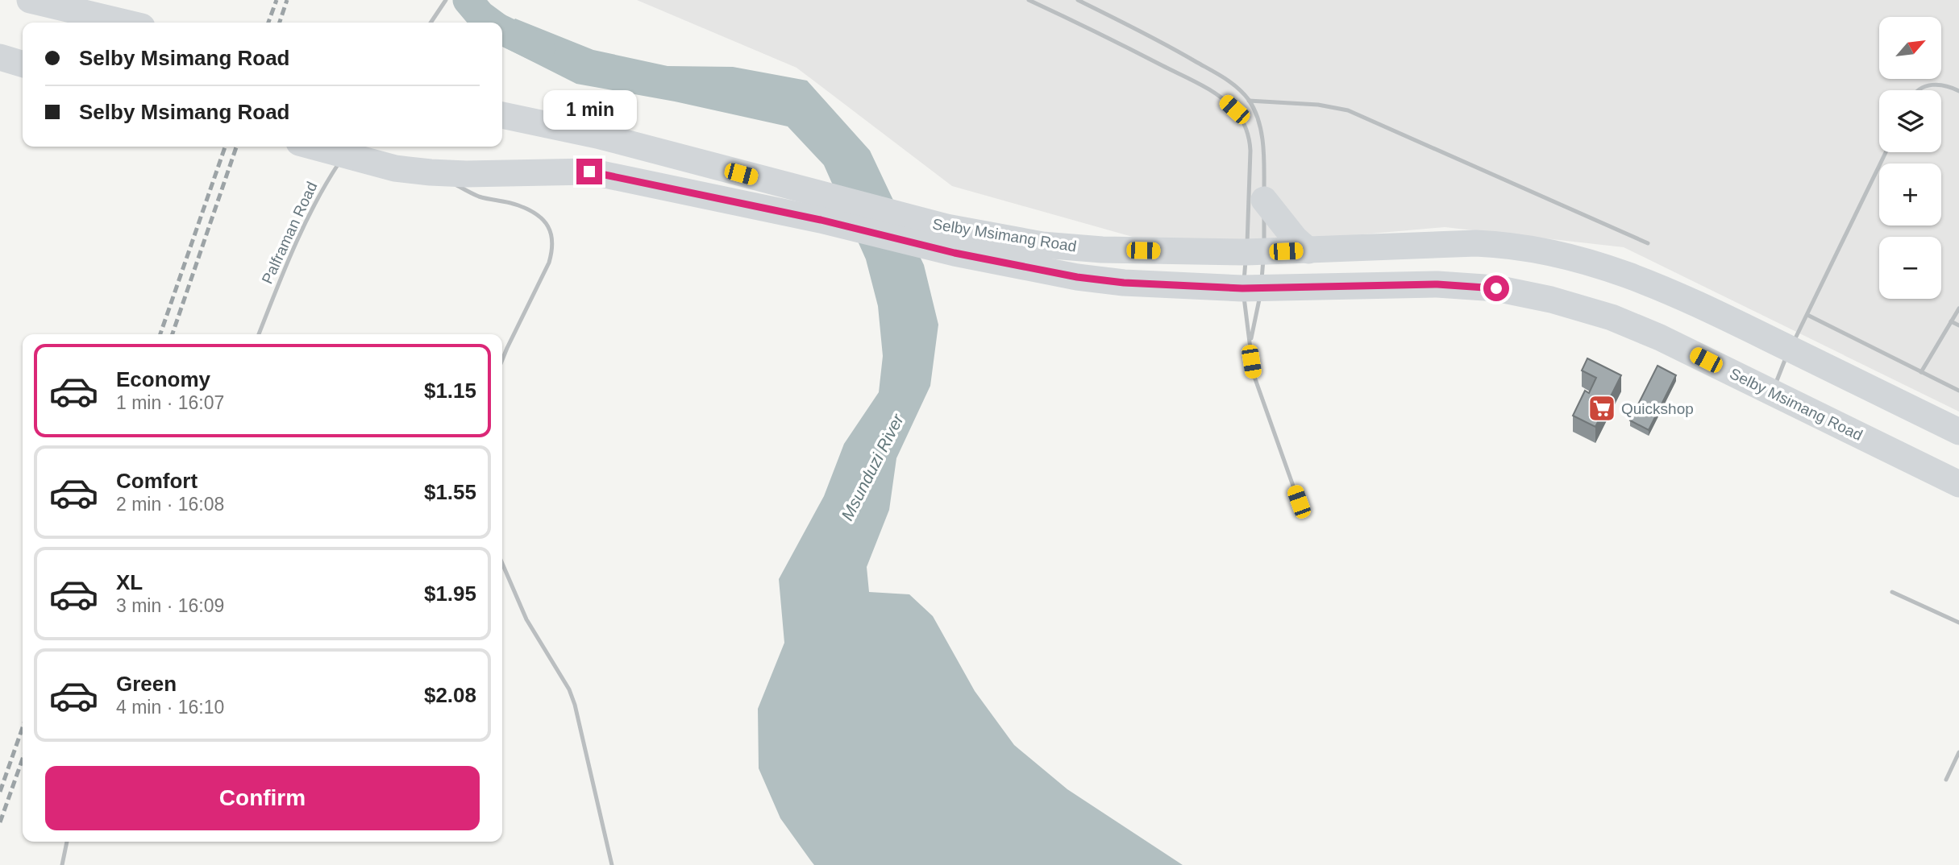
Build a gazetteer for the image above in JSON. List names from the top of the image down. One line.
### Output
{"streets":{"main road":["Selby Msimang Road"],"lane":["Palframan Road"]},"water":["Msunduzi River"],"places":{"supermarket":["Quickshop"]},"north":"top right","page":{"map_buttons":["+","−"],"banner":["Selby Msimang Road","Selby Msimang Road"],"bubble":"1 min","list":[{"name":"Economy","note":"1 min · 16:07","value":"$1.15"},{"name":"Comfort","note":"2 min · 16:08","value":"$1.55"},{"name":"XL","note":"3 min · 16:09","value":"$1.95"},{"name":"Green","note":"4 min · 16:10","value":"$2.08"}],"buttons":"Confirm"}}
